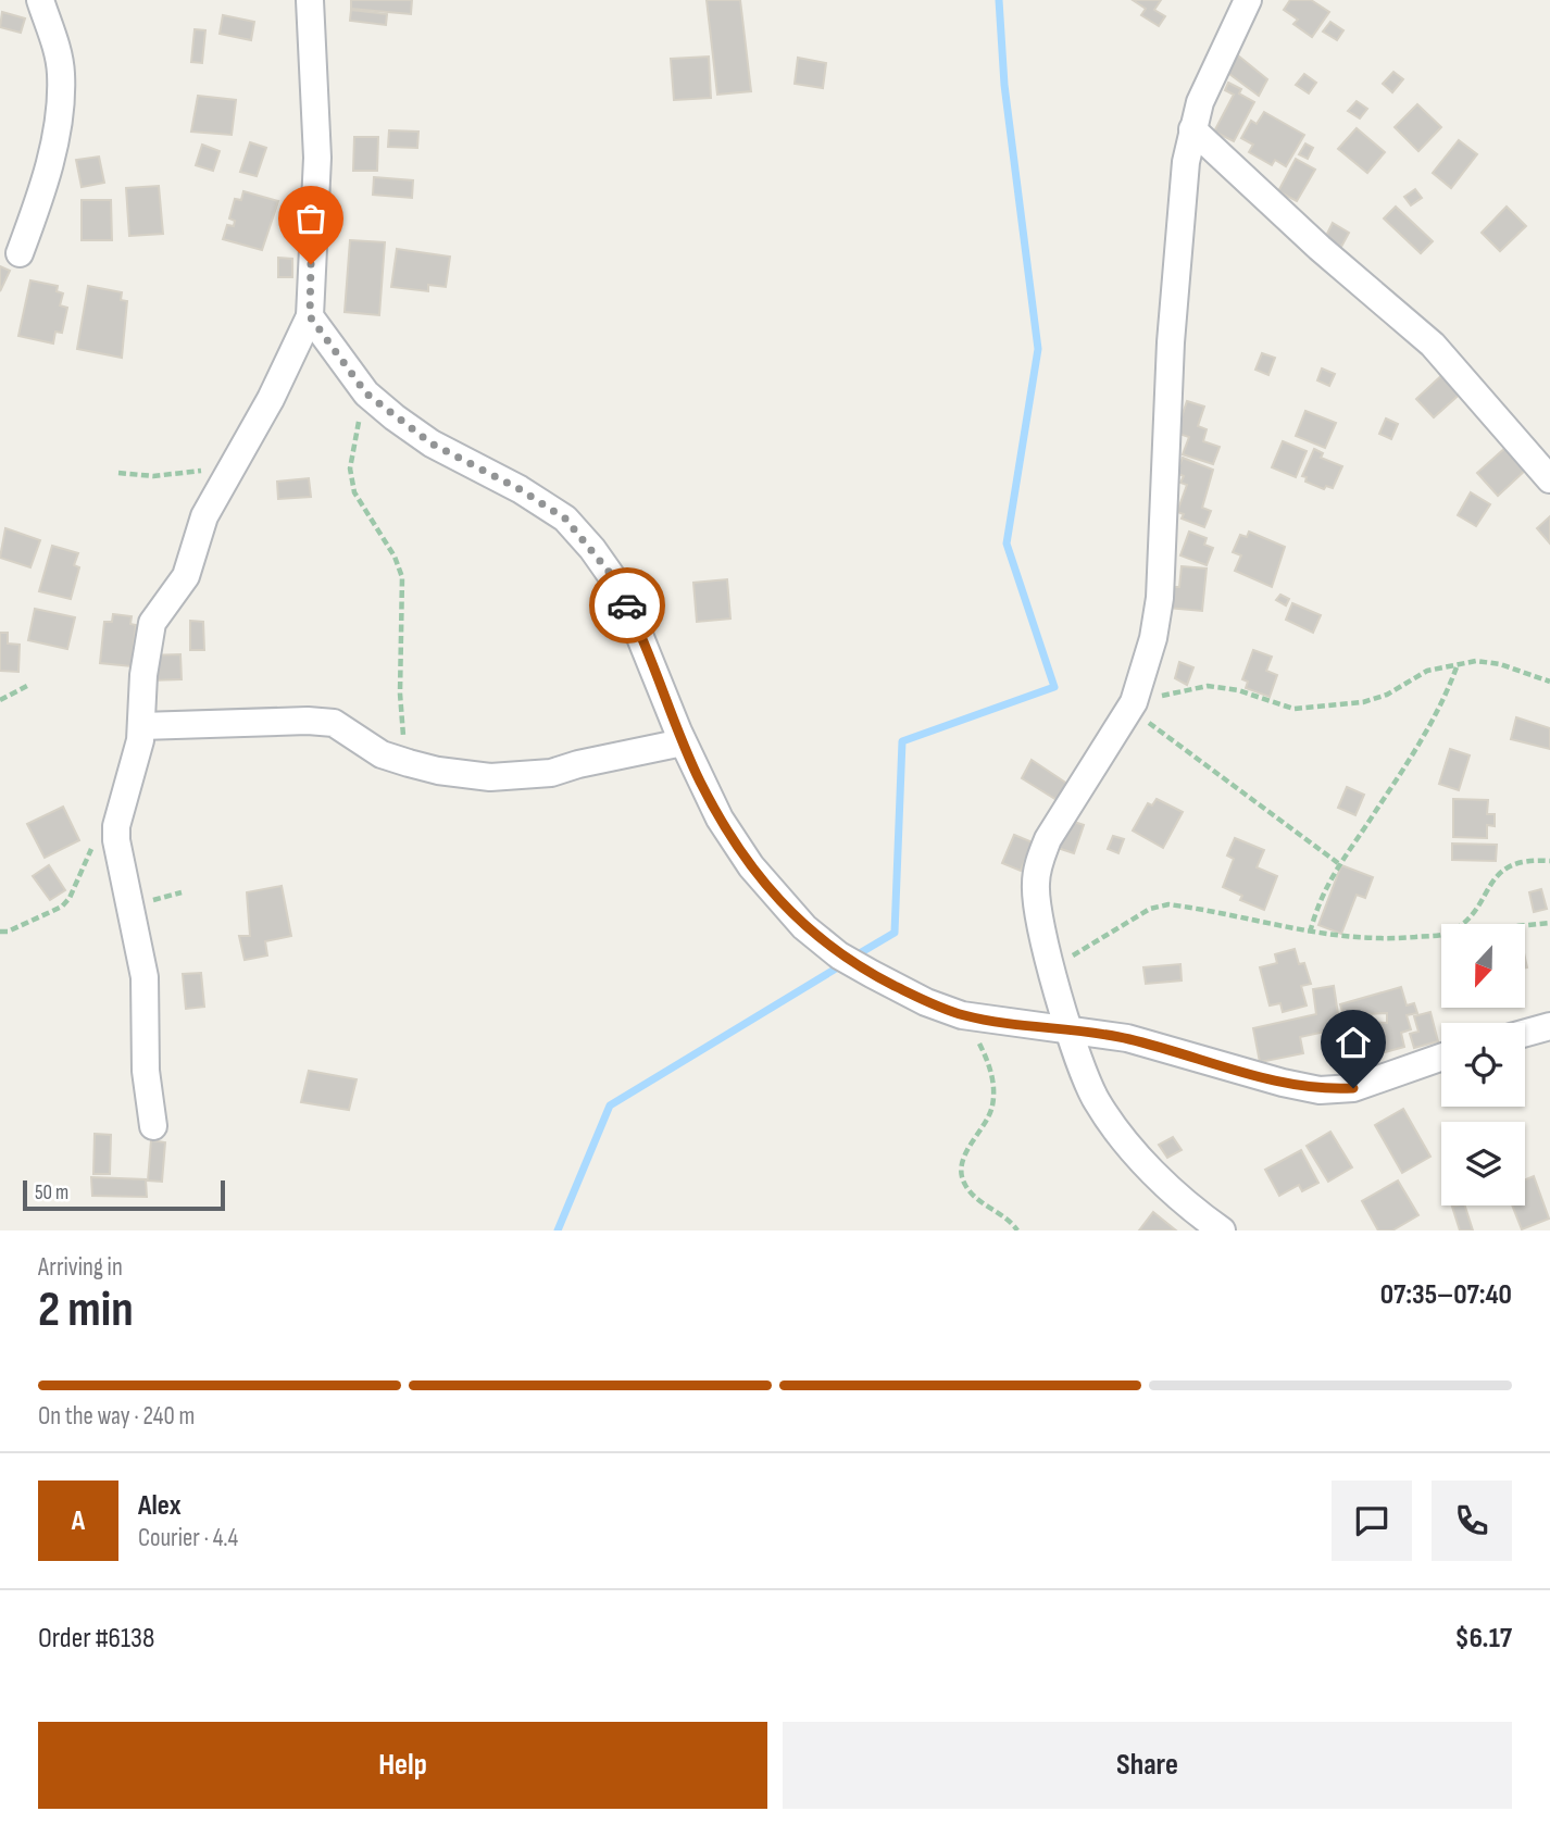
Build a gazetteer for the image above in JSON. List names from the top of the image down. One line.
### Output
{"scale_bar":"50 m","north":"bottom","page":{"scale":"50 m","heading":["2 min","Arriving in","07:35–07:40"],"panel":["Alex","Courier · 4.4","Order #6138","$6.17"],"bar":"On the way · 240 m","round":"A","buttons":["Help","Share"]}}
